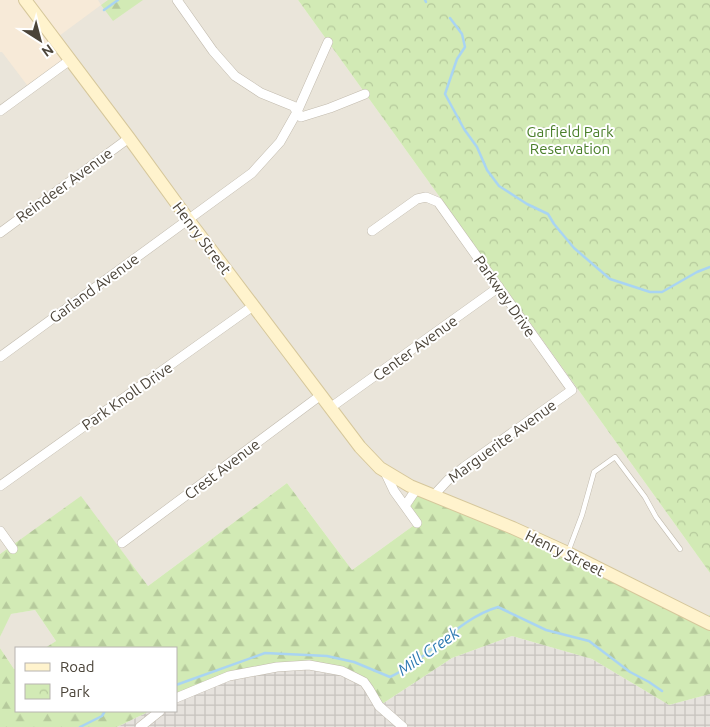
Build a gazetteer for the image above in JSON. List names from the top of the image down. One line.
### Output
{"streets":{"street":["Reindeer Avenue","Henry Street","Garland Avenue","Parkway Drive","Center Avenue","Park Knoll Drive","Marguerite Avenue","Crest Avenue"]},"crossings":[["Reindeer Avenue","Henry Street"],["Henry Street","Garland Avenue"],["Henry Street","Center Avenue"],["Henry Street","Park Knoll Drive"],["Henry Street","Marguerite Avenue"],["Henry Street","Crest Avenue"],["Parkway Drive","Center Avenue"],["Parkway Drive","Marguerite Avenue"]],"water":["Mill Creek"],"parks":["Garfield Park Reservation"],"legend":["Road","Park"],"north":"bottom right"}
